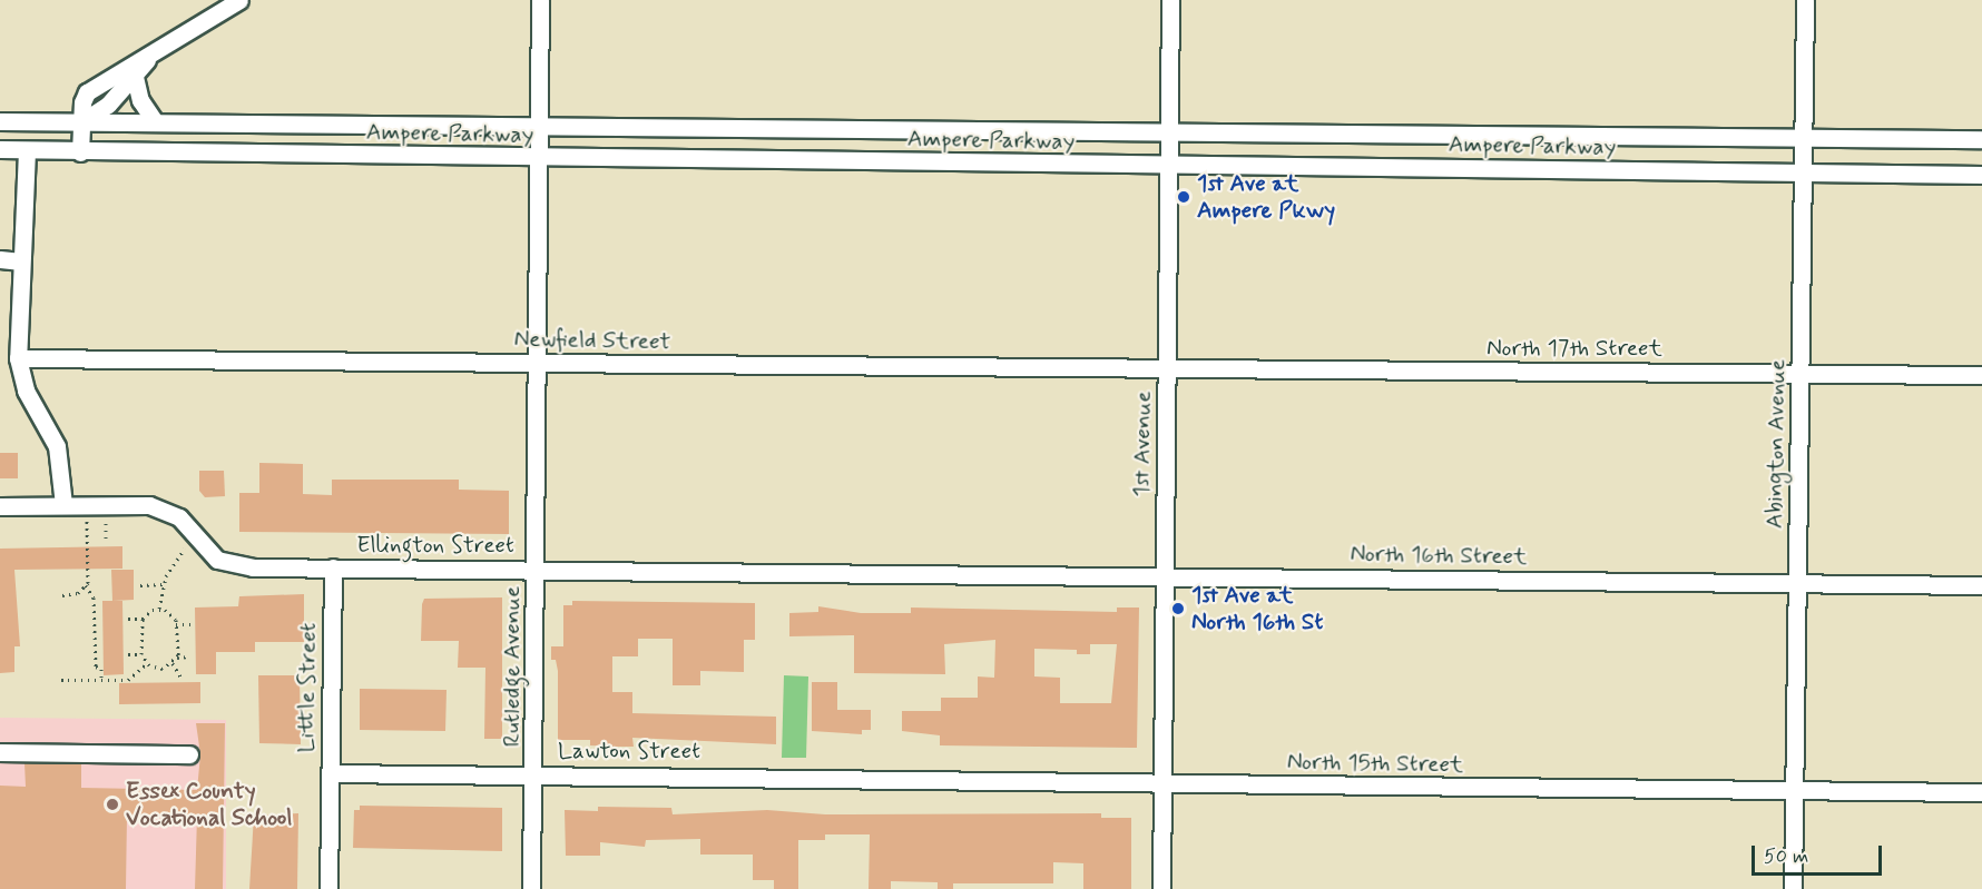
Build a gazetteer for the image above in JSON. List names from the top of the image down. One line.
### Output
{"streets":{"street":["Ampere Parkway","Newfield Street","North 17th Street","1st Avenue","Abington Avenue","Ellington Street","North 16th Street","Rutledge Avenue","Little Street","Lawton Street","North 15th Street"]},"crossings":[["Ampere Parkway","1st Avenue"],["Ampere Parkway","Abington Avenue"],["Ampere Parkway","Rutledge Avenue"],["Newfield Street","North 17th Street"],["Newfield Street","1st Avenue"],["Newfield Street","Rutledge Avenue"],["North 17th Street","1st Avenue"],["North 17th Street","Abington Avenue"],["1st Avenue","North 16th Street"],["1st Avenue","North 15th Street"],["Abington Avenue","North 16th Street"],["Abington Avenue","North 15th Street"],["Ellington Street","North 16th Street"],["Ellington Street","Rutledge Avenue"],["Ellington Street","Little Street"],["Rutledge Avenue","Lawton Street"],["Little Street","Lawton Street"],["Lawton Street","North 15th Street"]],"places":["1st Ave at Ampere Pkwy","1st Ave at North 16th St","Essex County Vocational School"],"scale_bar":"50 m"}
